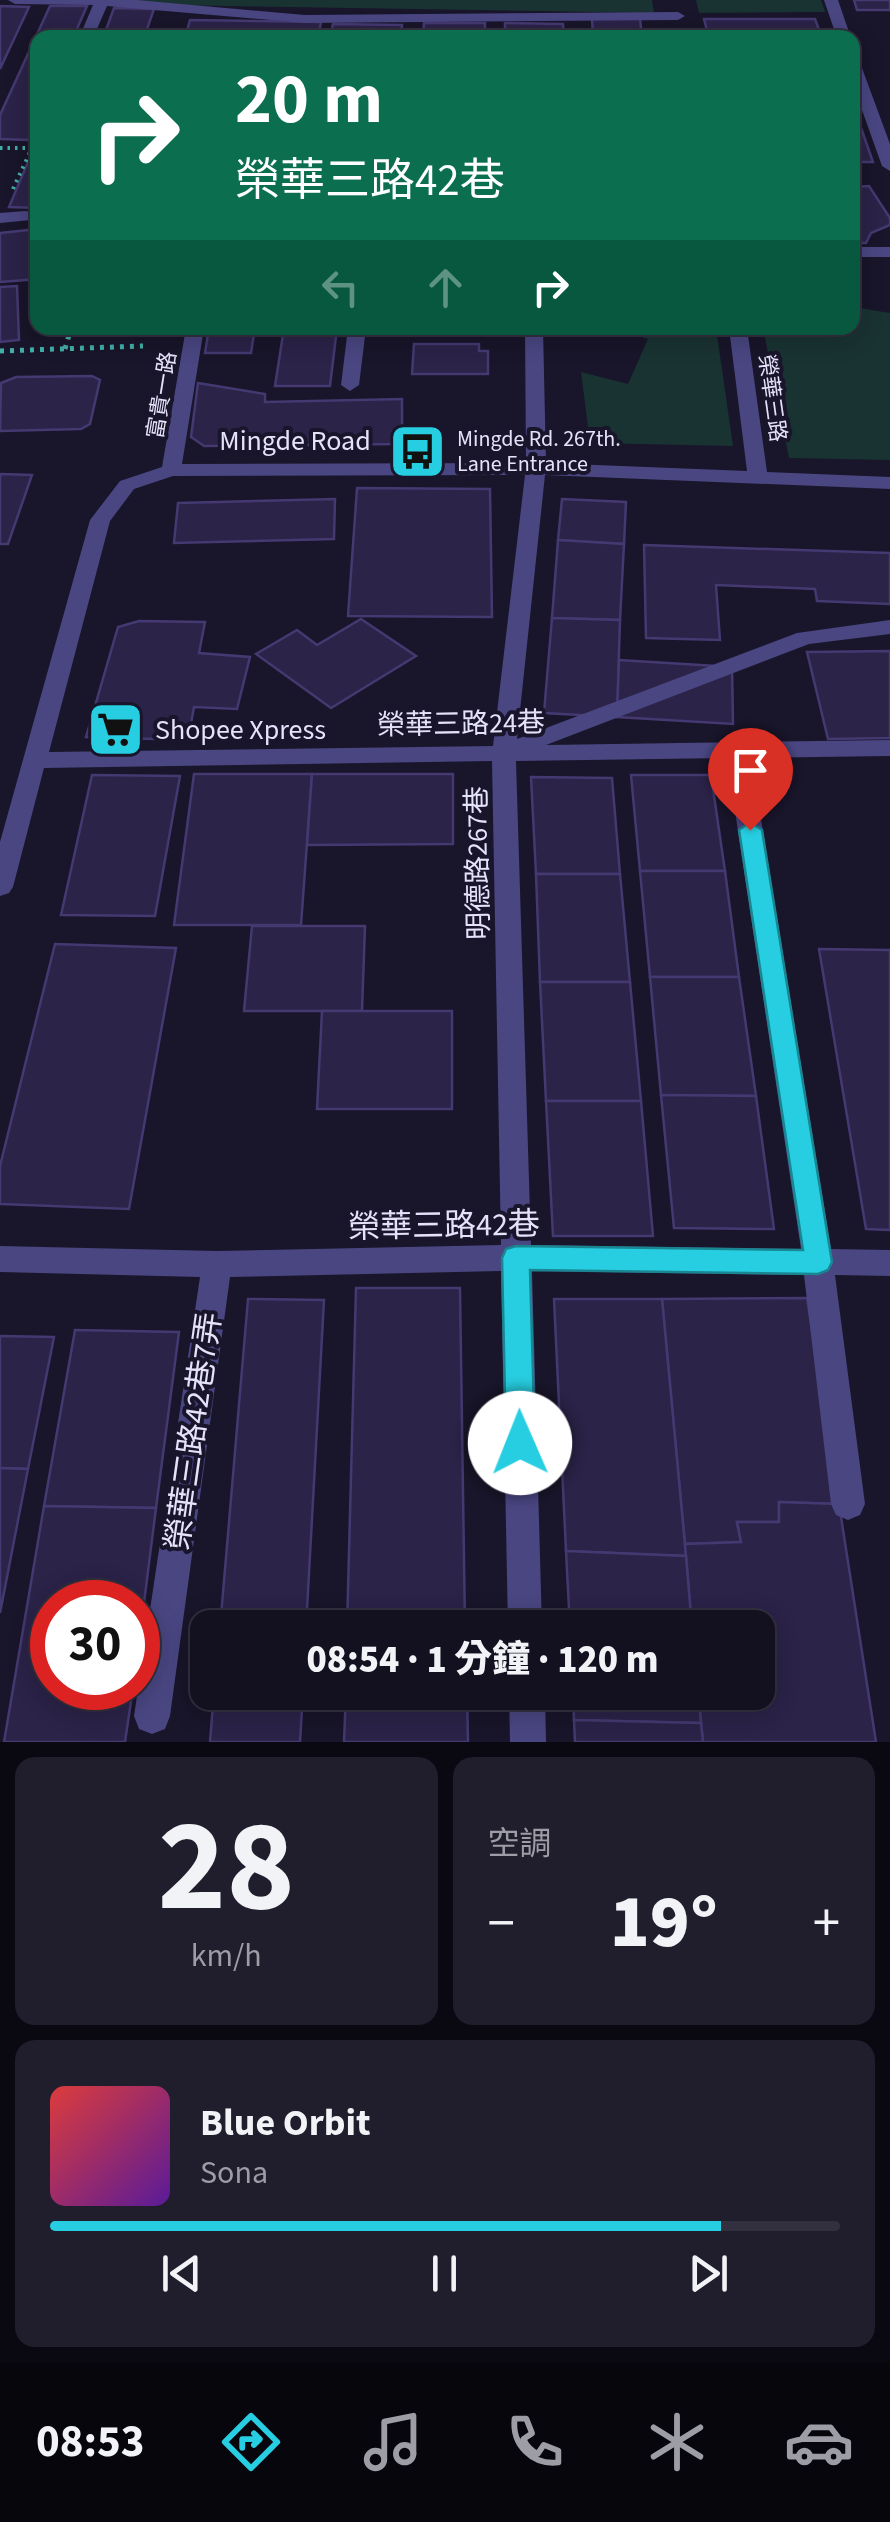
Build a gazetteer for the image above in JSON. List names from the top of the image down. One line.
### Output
{"streets":{"street":["富貴一路","榮華三路","Mingde Road","榮華三路24巷","明德路267巷","榮華三路42巷","榮華三路42巷7弄"]},"crossings":[["富貴一路","Mingde Road"],["榮華三路","Mingde Road"],["Mingde Road","榮華三路24巷"],["Mingde Road","明德路267巷"],["榮華三路24巷","明德路267巷"],["明德路267巷","榮華三路42巷"],["榮華三路42巷","榮華三路42巷7弄"]],"places":{"bus stop":["Mingde Rd. 267th. Lane Entrance"],"supermarket":["Shopee Xpress"]},"page":{"turn":["20 m","榮華三路42巷"],"limit":"30","trip":"08:54 · 1 分鐘 · 120 m","tile":[["28","km/h"],"空調"],"heat":["−","19°","+"],"song":["Blue Orbit","Sona"],"tabs":"08:53"}}
